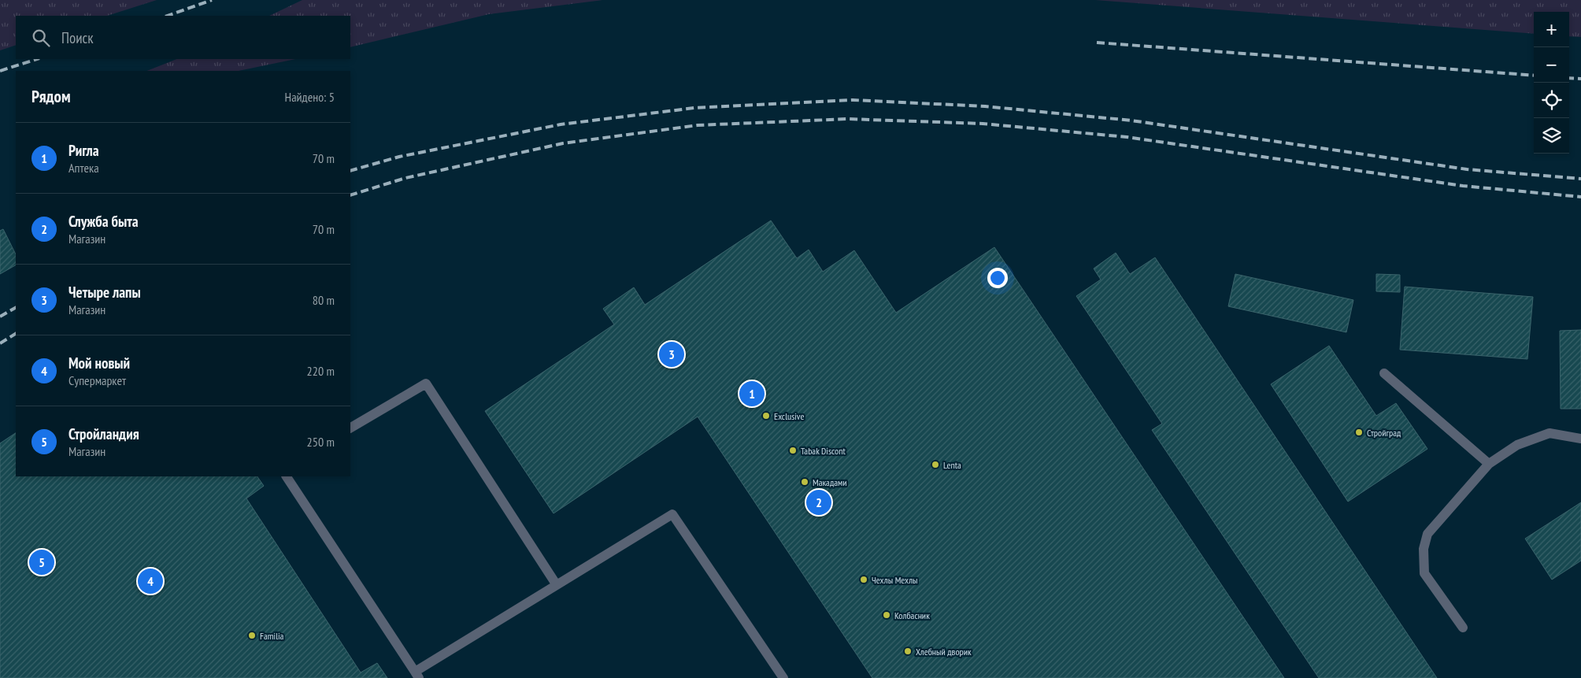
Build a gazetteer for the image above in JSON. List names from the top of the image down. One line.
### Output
{"places":["Exclusive","Стройград","Tabak Discont","Lenta","Макадами","Чехлы Мехлы","Колбасник","Familia","Хлебный дворик"],"page":{"map_buttons":["+","−"],"search":"Поиск","heading":["Рядом","Найдено: 5"],"list":[{"mark":"1","name":"Ригла","note":"Аптека","value":"70 m"},{"mark":"2","name":"Служба быта","note":"Магазин","value":"70 m"},{"mark":"3","name":"Четыре лапы","note":"Магазин","value":"80 m"},{"mark":"4","name":"Мой новый","note":"Супермаркет","value":"220 m"},{"mark":"5","name":"Стройландия","note":"Магазин","value":"250 m"}],"pins":["3","1","2","5","4"]}}
